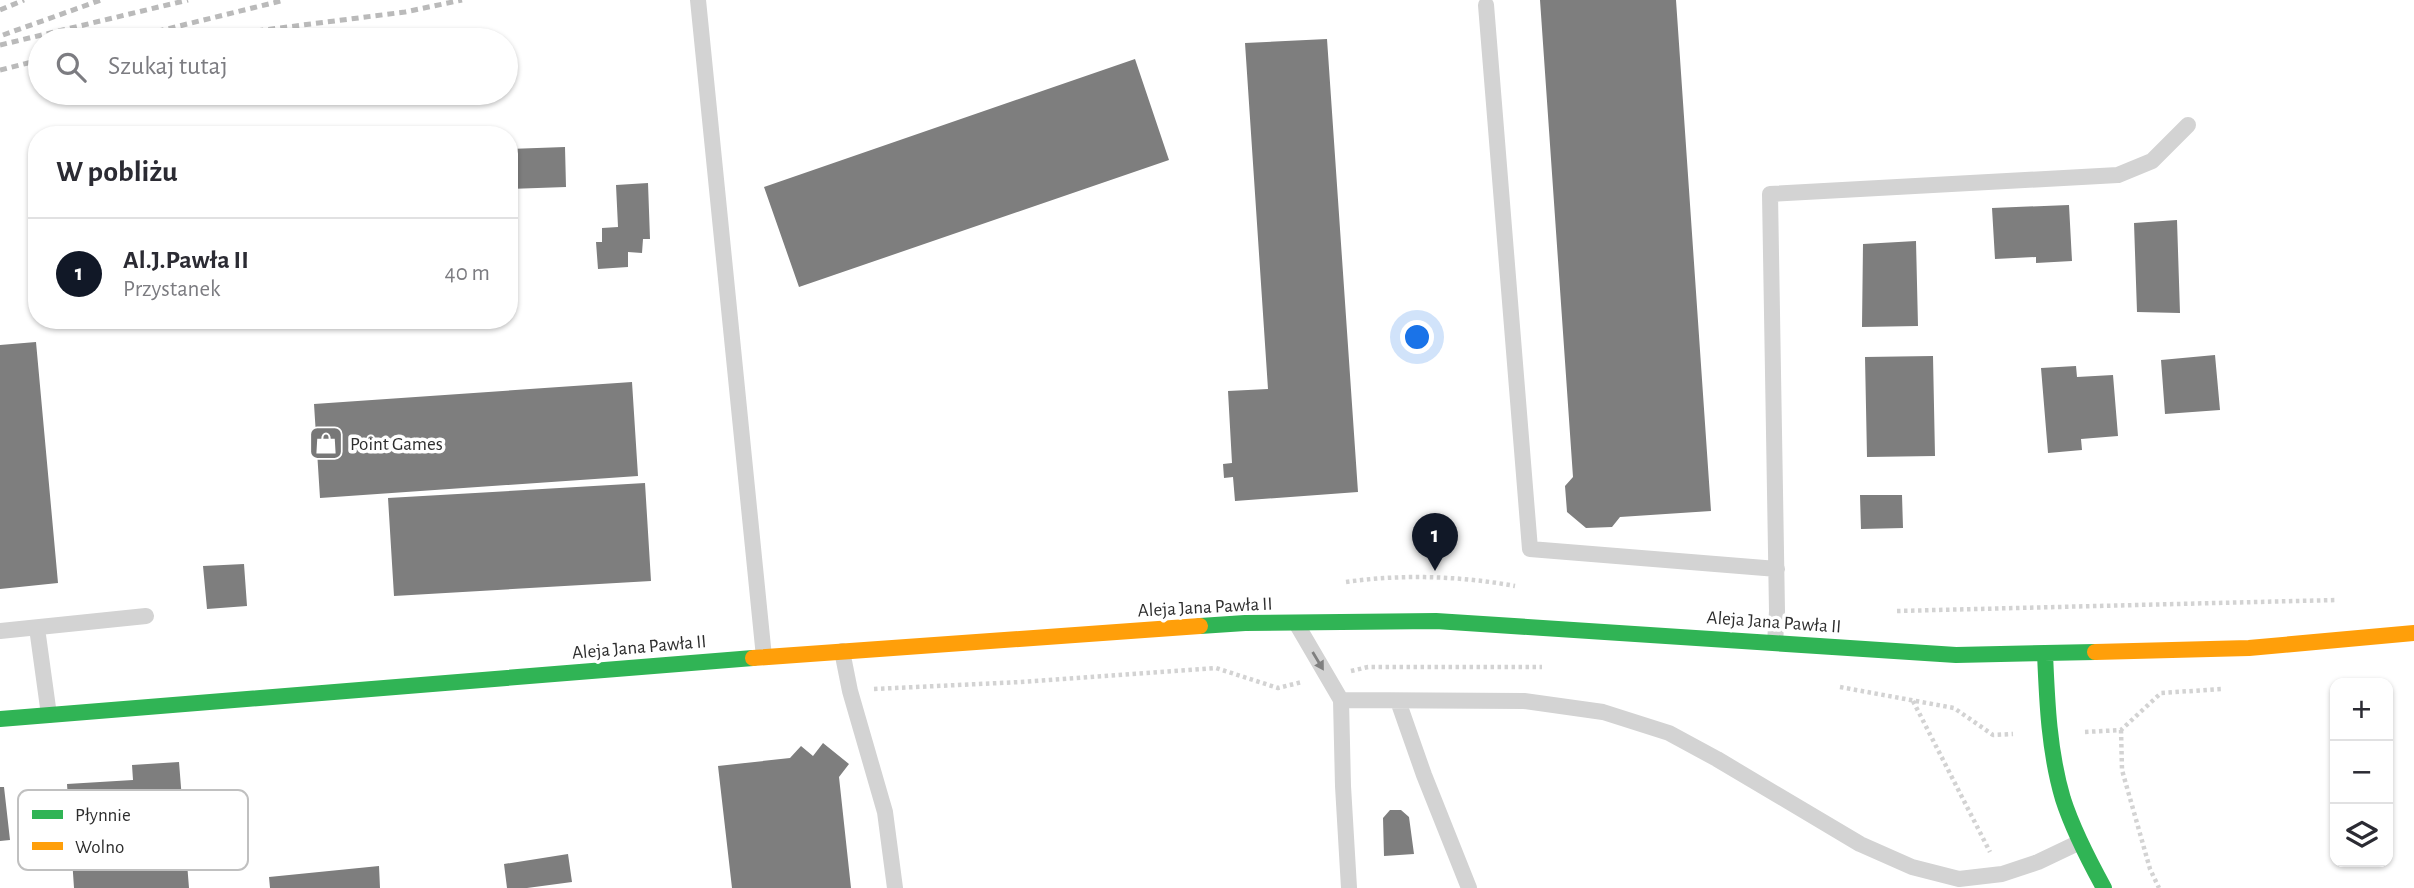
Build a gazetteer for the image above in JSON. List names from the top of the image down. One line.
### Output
{"streets":{"main road":["Aleja Jana Pawła II"]},"places":{"shop":["Point Games"]},"legend":["Płynnie","Wolno"],"page":{"search":"Szukaj tutaj","heading":"W pobliżu","list":[{"mark":"1","name":"Al.J.Pawła II","note":"Przystanek","value":"40 m"}],"pins":"1","map_buttons":["+","−"]}}
